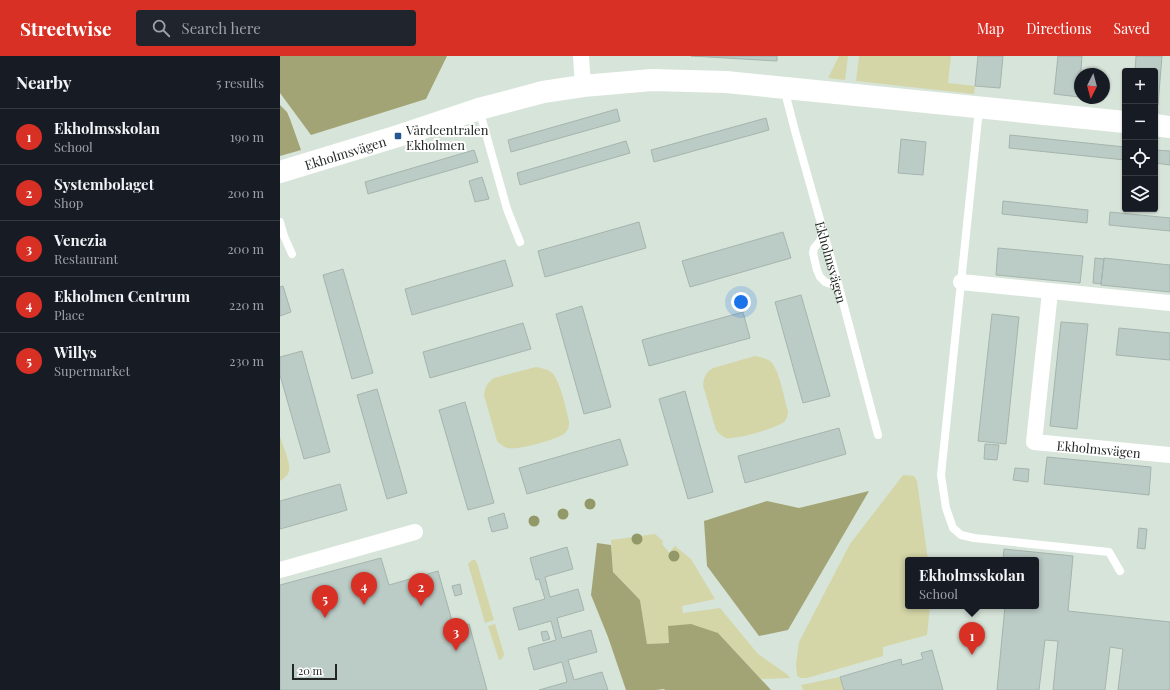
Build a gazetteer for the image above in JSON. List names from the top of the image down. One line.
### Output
{"streets":{"street":["Ekholmsvägen"]},"places":{"transit":["Vårdcentralen Ekholmen"]},"scale_bar":"20 m","north":"bottom","page":{"header":"Streetwise","search":"Search here","nav":["Map","Directions","Saved"],"heading":["Nearby","5 results"],"map_buttons":["+","−"],"list":[{"mark":"1","name":"Ekholmsskolan","note":"School","value":"190 m"},{"mark":"2","name":"Systembolaget","note":"Shop","value":"200 m"},{"mark":"3","name":"Venezia","note":"Restaurant","value":"200 m"},{"mark":"4","name":"Ekholmen Centrum","note":"Place","value":"220 m"},{"mark":"5","name":"Willys","note":"Supermarket","value":"230 m"}],"popup":["Ekholmsskolan","School"],"pins":["4","2","5","3","1"],"scale":"20 m"}}
